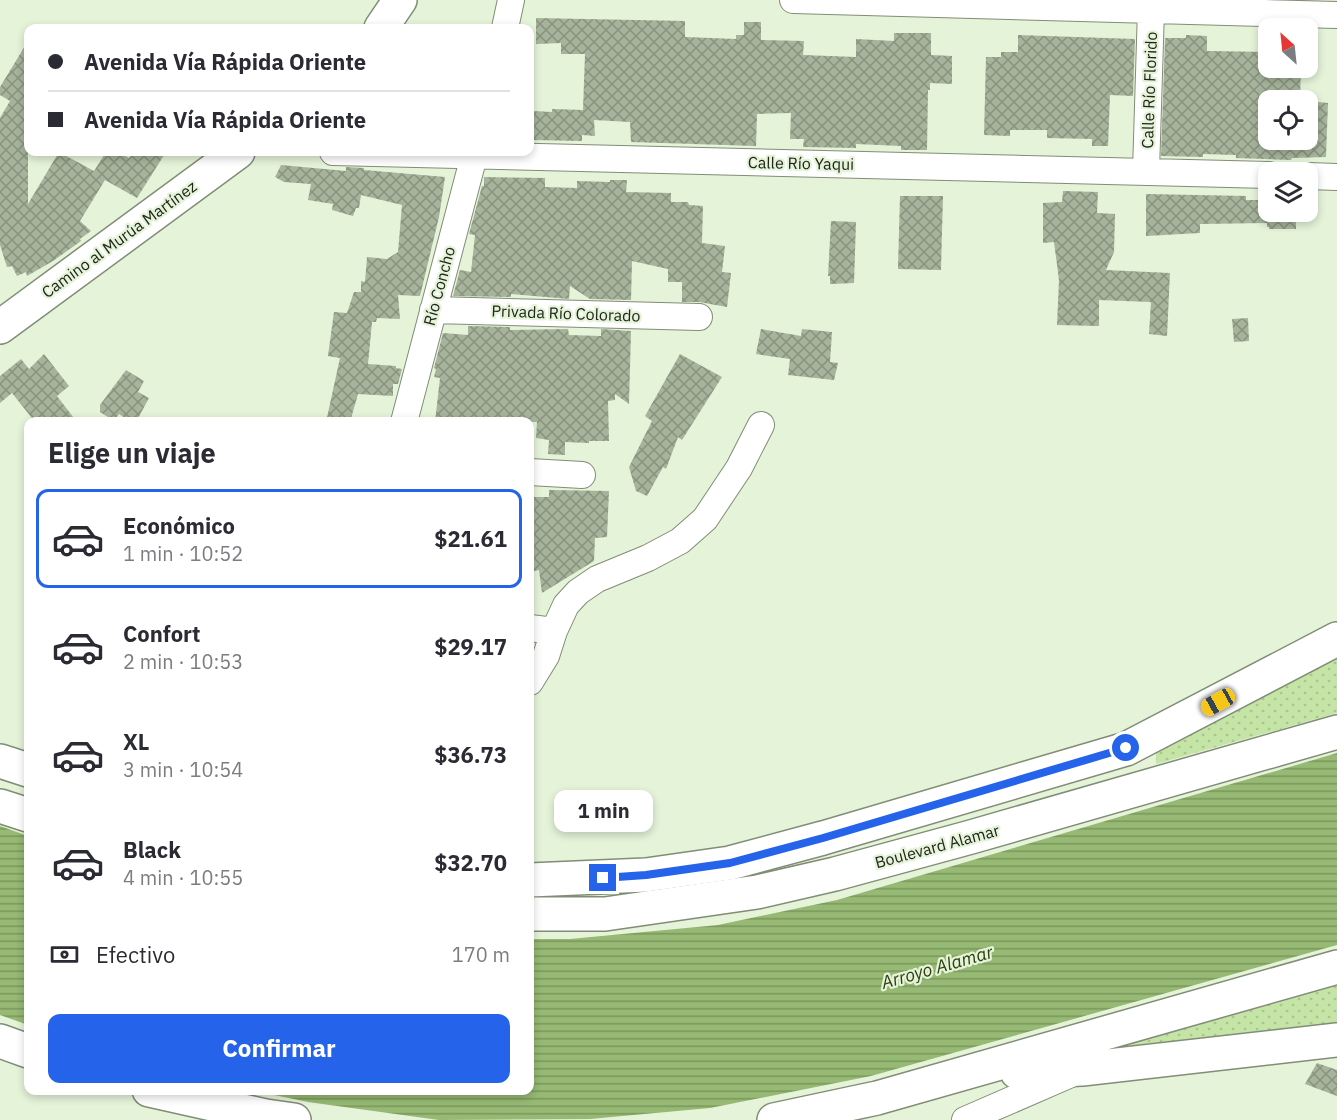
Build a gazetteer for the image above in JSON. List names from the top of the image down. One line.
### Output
{"streets":{"main road":["Camino al Murúa Martínez","Boulevard Alamar"],"street":["Calle Río Florido","Calle Río Yaqui","Río Concho","Privada Río Colorado"]},"crossings":[["Calle Río Florido","Calle Río Yaqui"],["Río Concho","Privada Río Colorado"]],"water":["Arroyo Alamar"],"north":"top left","page":{"banner":["Avenida Vía Rápida Oriente","Avenida Vía Rápida Oriente"],"heading":"Elige un viaje","list":[{"name":"Económico","note":"1 min · 10:52","value":"$21.61"},{"name":"Confort","note":"2 min · 10:53","value":"$29.17"},{"name":"XL","note":"3 min · 10:54","value":"$36.73"},{"name":"Black","note":"4 min · 10:55","value":"$32.70"}],"bubble":"1 min","pay":["Efectivo","170 m"],"buttons":"Confirmar"}}
